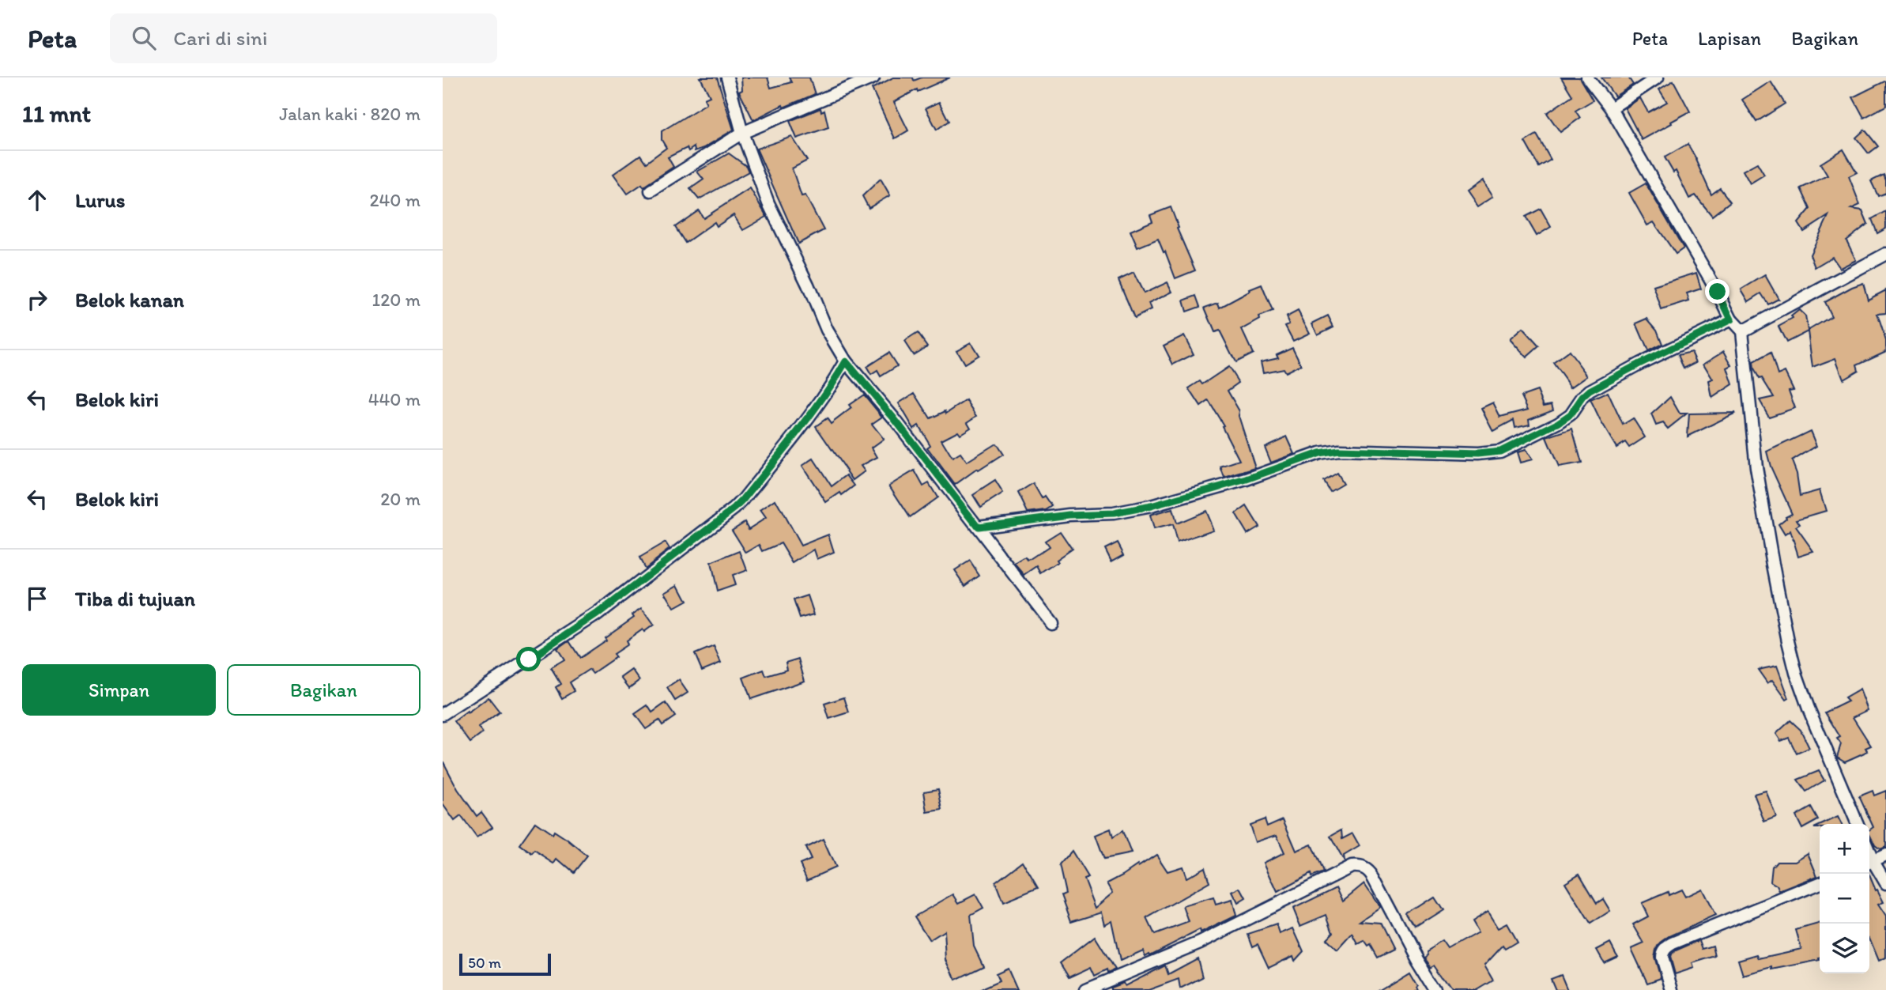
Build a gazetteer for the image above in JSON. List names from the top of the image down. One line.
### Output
{"scale_bar":"50 m","page":{"header":"Peta","search":"Cari di sini","nav":["Peta","Lapisan","Bagikan"],"heading":["11 mnt","Jalan kaki · 820 m"],"list":[["Lurus","240 m"],["Belok kanan","120 m"],["Belok kiri","440 m"],["Belok kiri","20 m"],"Tiba di tujuan"],"buttons":["Simpan","Bagikan"],"map_buttons":["+","−"],"scale":"50 m"}}
